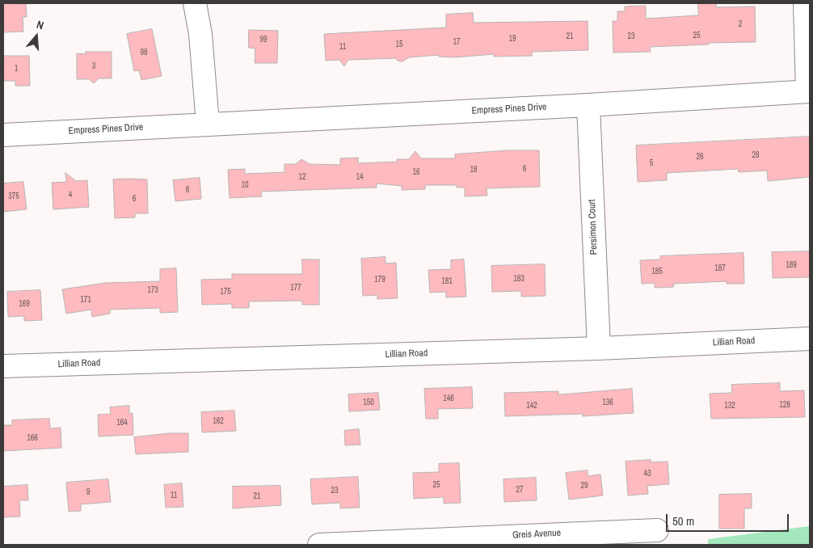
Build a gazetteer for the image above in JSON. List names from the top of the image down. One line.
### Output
{"streets":{"street":["Empress Pines Drive","Persimon Court","Lillian Road","Greis Avenue"]},"crossings":[["Empress Pines Drive","Persimon Court"],["Persimon Court","Lillian Road"]],"house_numbers":["2","25","21","23","19","99","17","15","11","98","3","1","28","26","5","6","18","16","12","14","10","8","4","375","6","189","187","185","183","179","181","177","173","175","171","169","146","150","136","128","142","132","162","164","166","43","25","29","27","23","9","11","21"],"scale_bar":"50 m","north":"top"}
